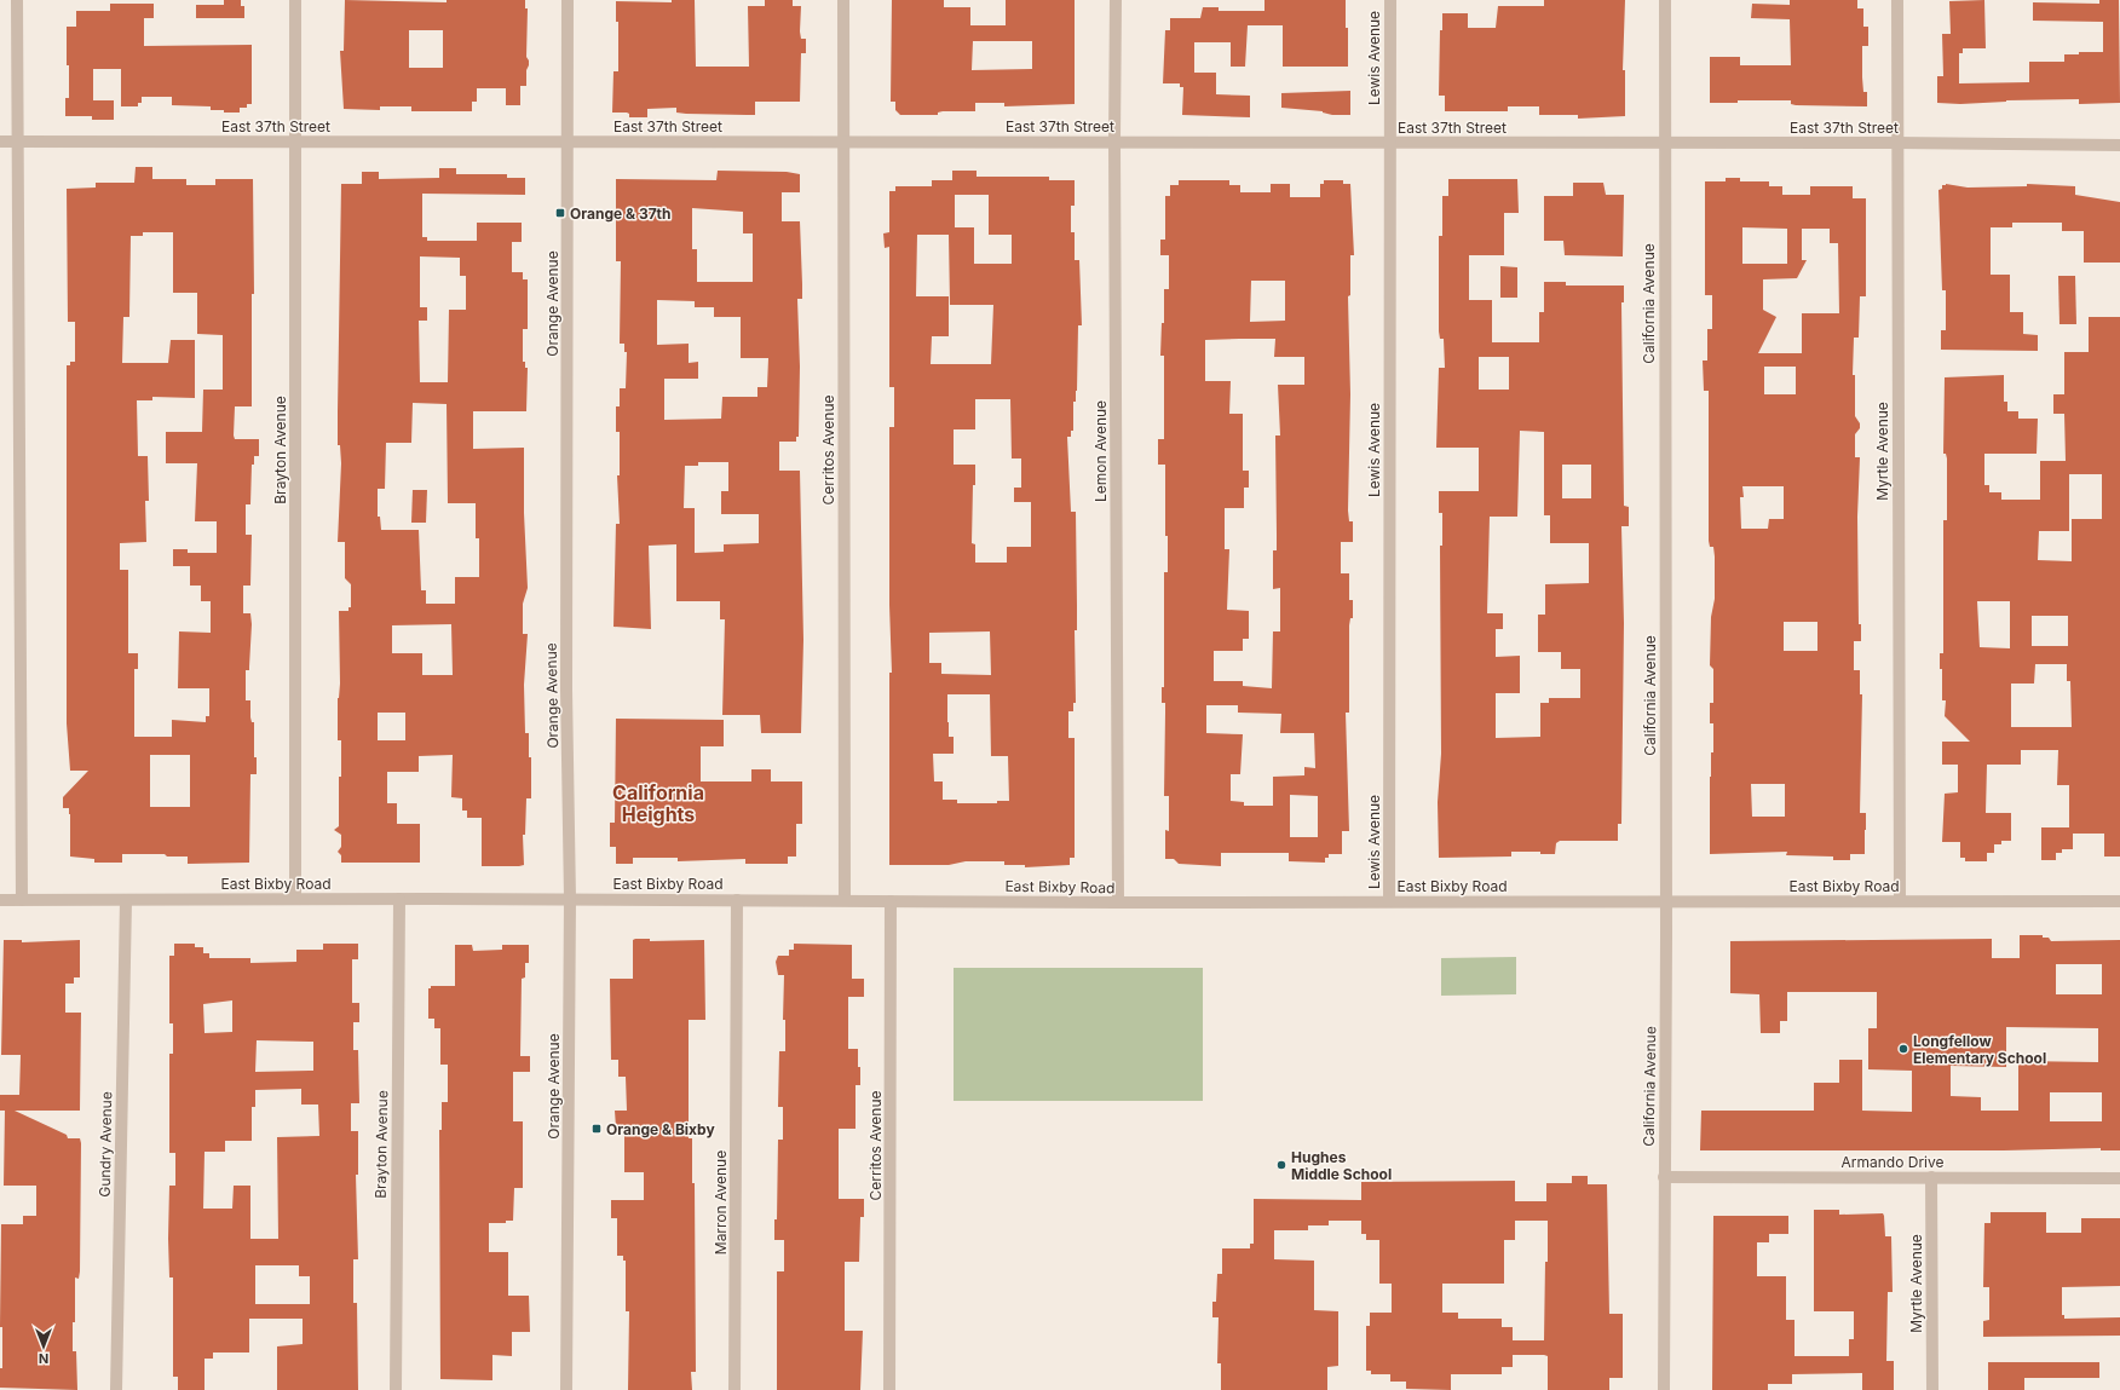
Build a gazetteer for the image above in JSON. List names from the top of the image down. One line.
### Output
{"streets":{"street":["Lewis Avenue","East 37th Street","Orange Avenue","California Avenue","Brayton Avenue","Cerritos Avenue","Lemon Avenue","Myrtle Avenue","East Bixby Road","Gundry Avenue","Armando Drive","Marron Avenue"]},"crossings":[["Lewis Avenue","East 37th Street"],["Lewis Avenue","East Bixby Road"],["East 37th Street","Orange Avenue"],["East 37th Street","California Avenue"],["East 37th Street","Brayton Avenue"],["East 37th Street","Cerritos Avenue"],["East 37th Street","Lemon Avenue"],["East 37th Street","Myrtle Avenue"],["Orange Avenue","East Bixby Road"],["California Avenue","East Bixby Road"],["California Avenue","Armando Drive"],["Brayton Avenue","East Bixby Road"],["Cerritos Avenue","East Bixby Road"],["Lemon Avenue","East Bixby Road"],["Myrtle Avenue","East Bixby Road"],["Myrtle Avenue","Armando Drive"],["East Bixby Road","Gundry Avenue"],["East Bixby Road","Marron Avenue"]],"districts":["California Heights"],"places":{"transit":["Orange & 37th","Orange & Bixby"],"other":["Longfellow Elementary School","Hughes Middle School"]},"north":"bottom"}
